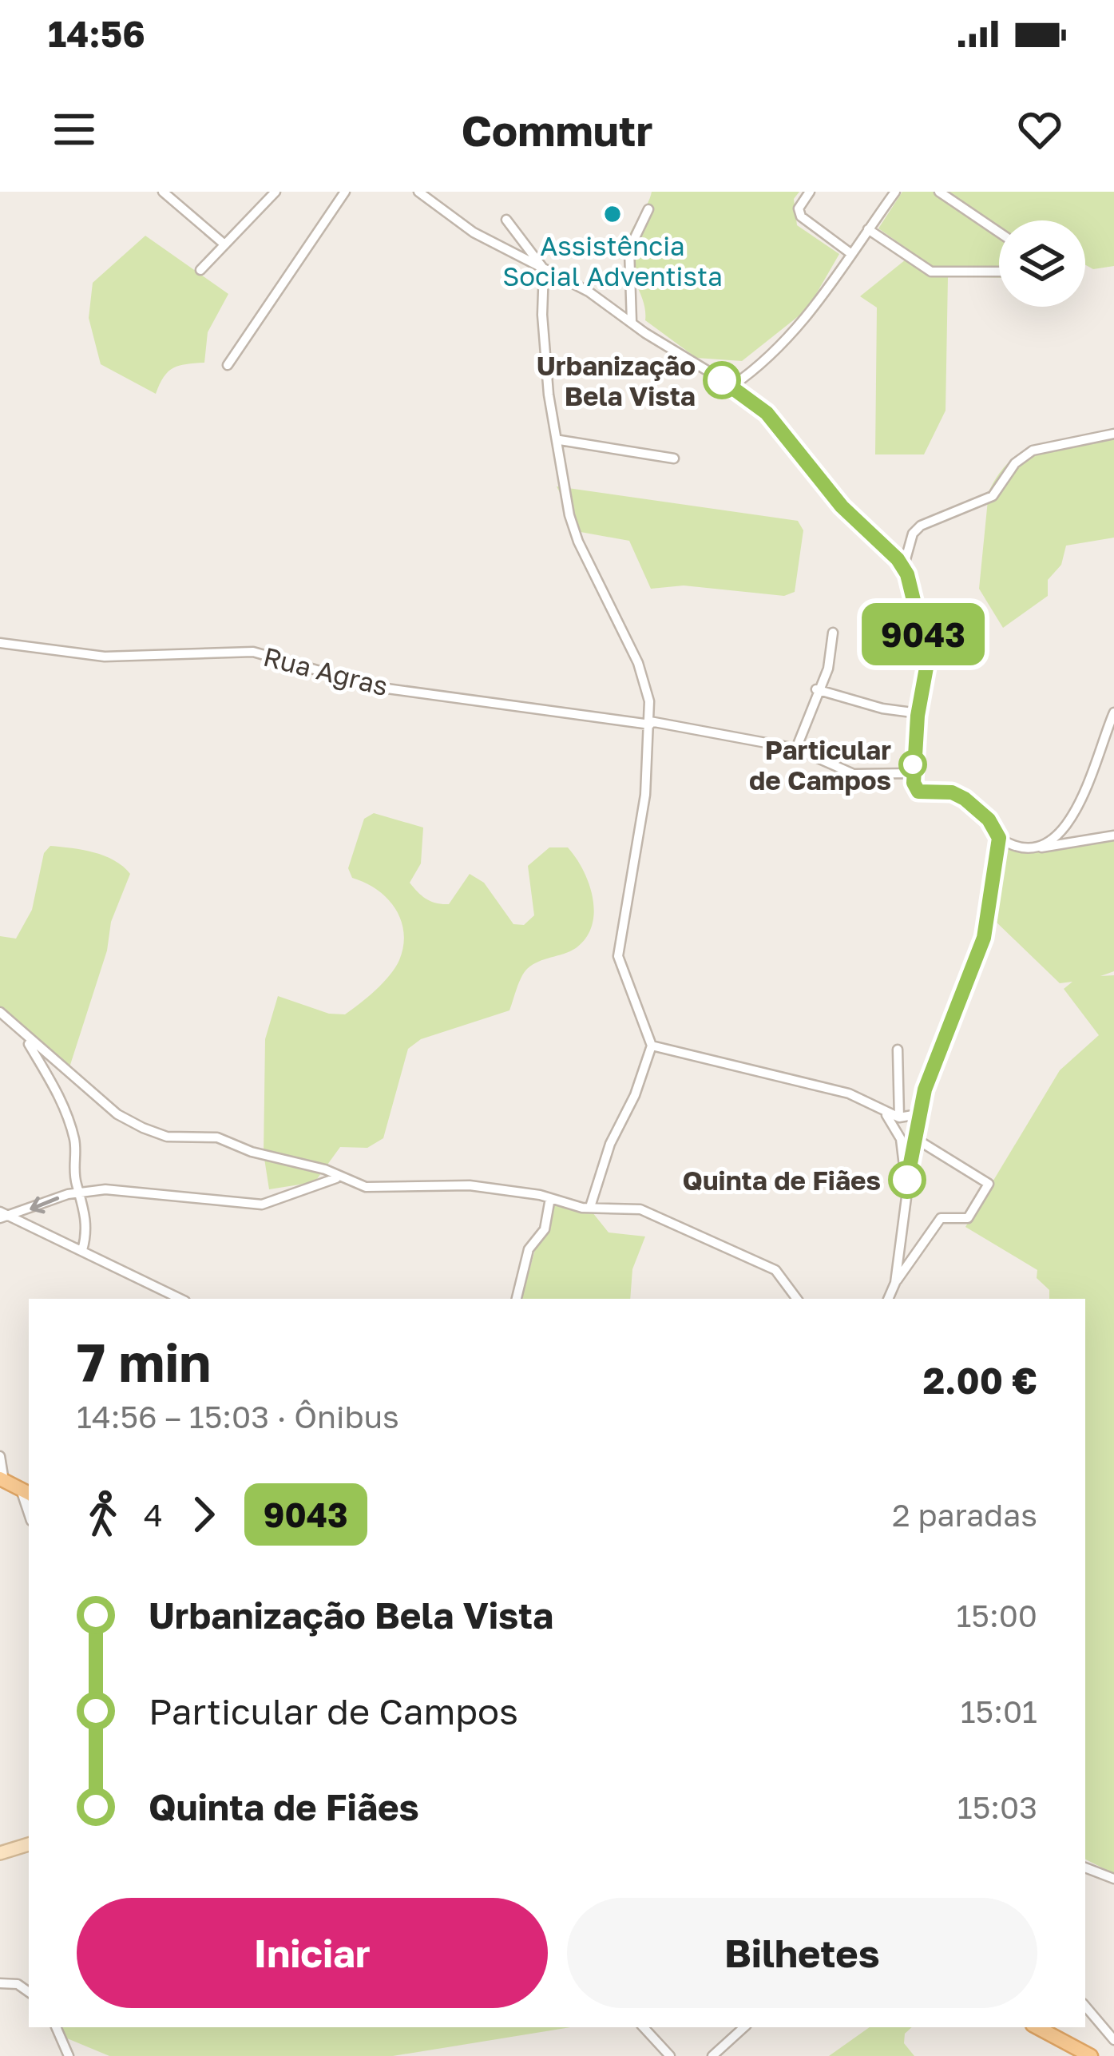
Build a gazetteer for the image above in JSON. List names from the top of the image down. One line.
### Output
{"streets":{"street":["Rua Agras"]},"places":["Assistência Social Adventista","Urbanização Bela Vista","Particular de Campos","Quinta de Fiães"],"lines":["bus line 9043"],"page":{"status":"14:56","header":"Commutr","on_map":"9043","heading":["7 min","14:56 – 15:03 · Ônibus","2.00 €"],"legs":["4","9043","2 paradas"],"list":[{"name":"Urbanização Bela Vista","value":"15:00"},{"name":"Particular de Campos","value":"15:01"},{"name":"Quinta de Fiães","value":"15:03"}],"buttons":["Iniciar","Bilhetes"]}}
